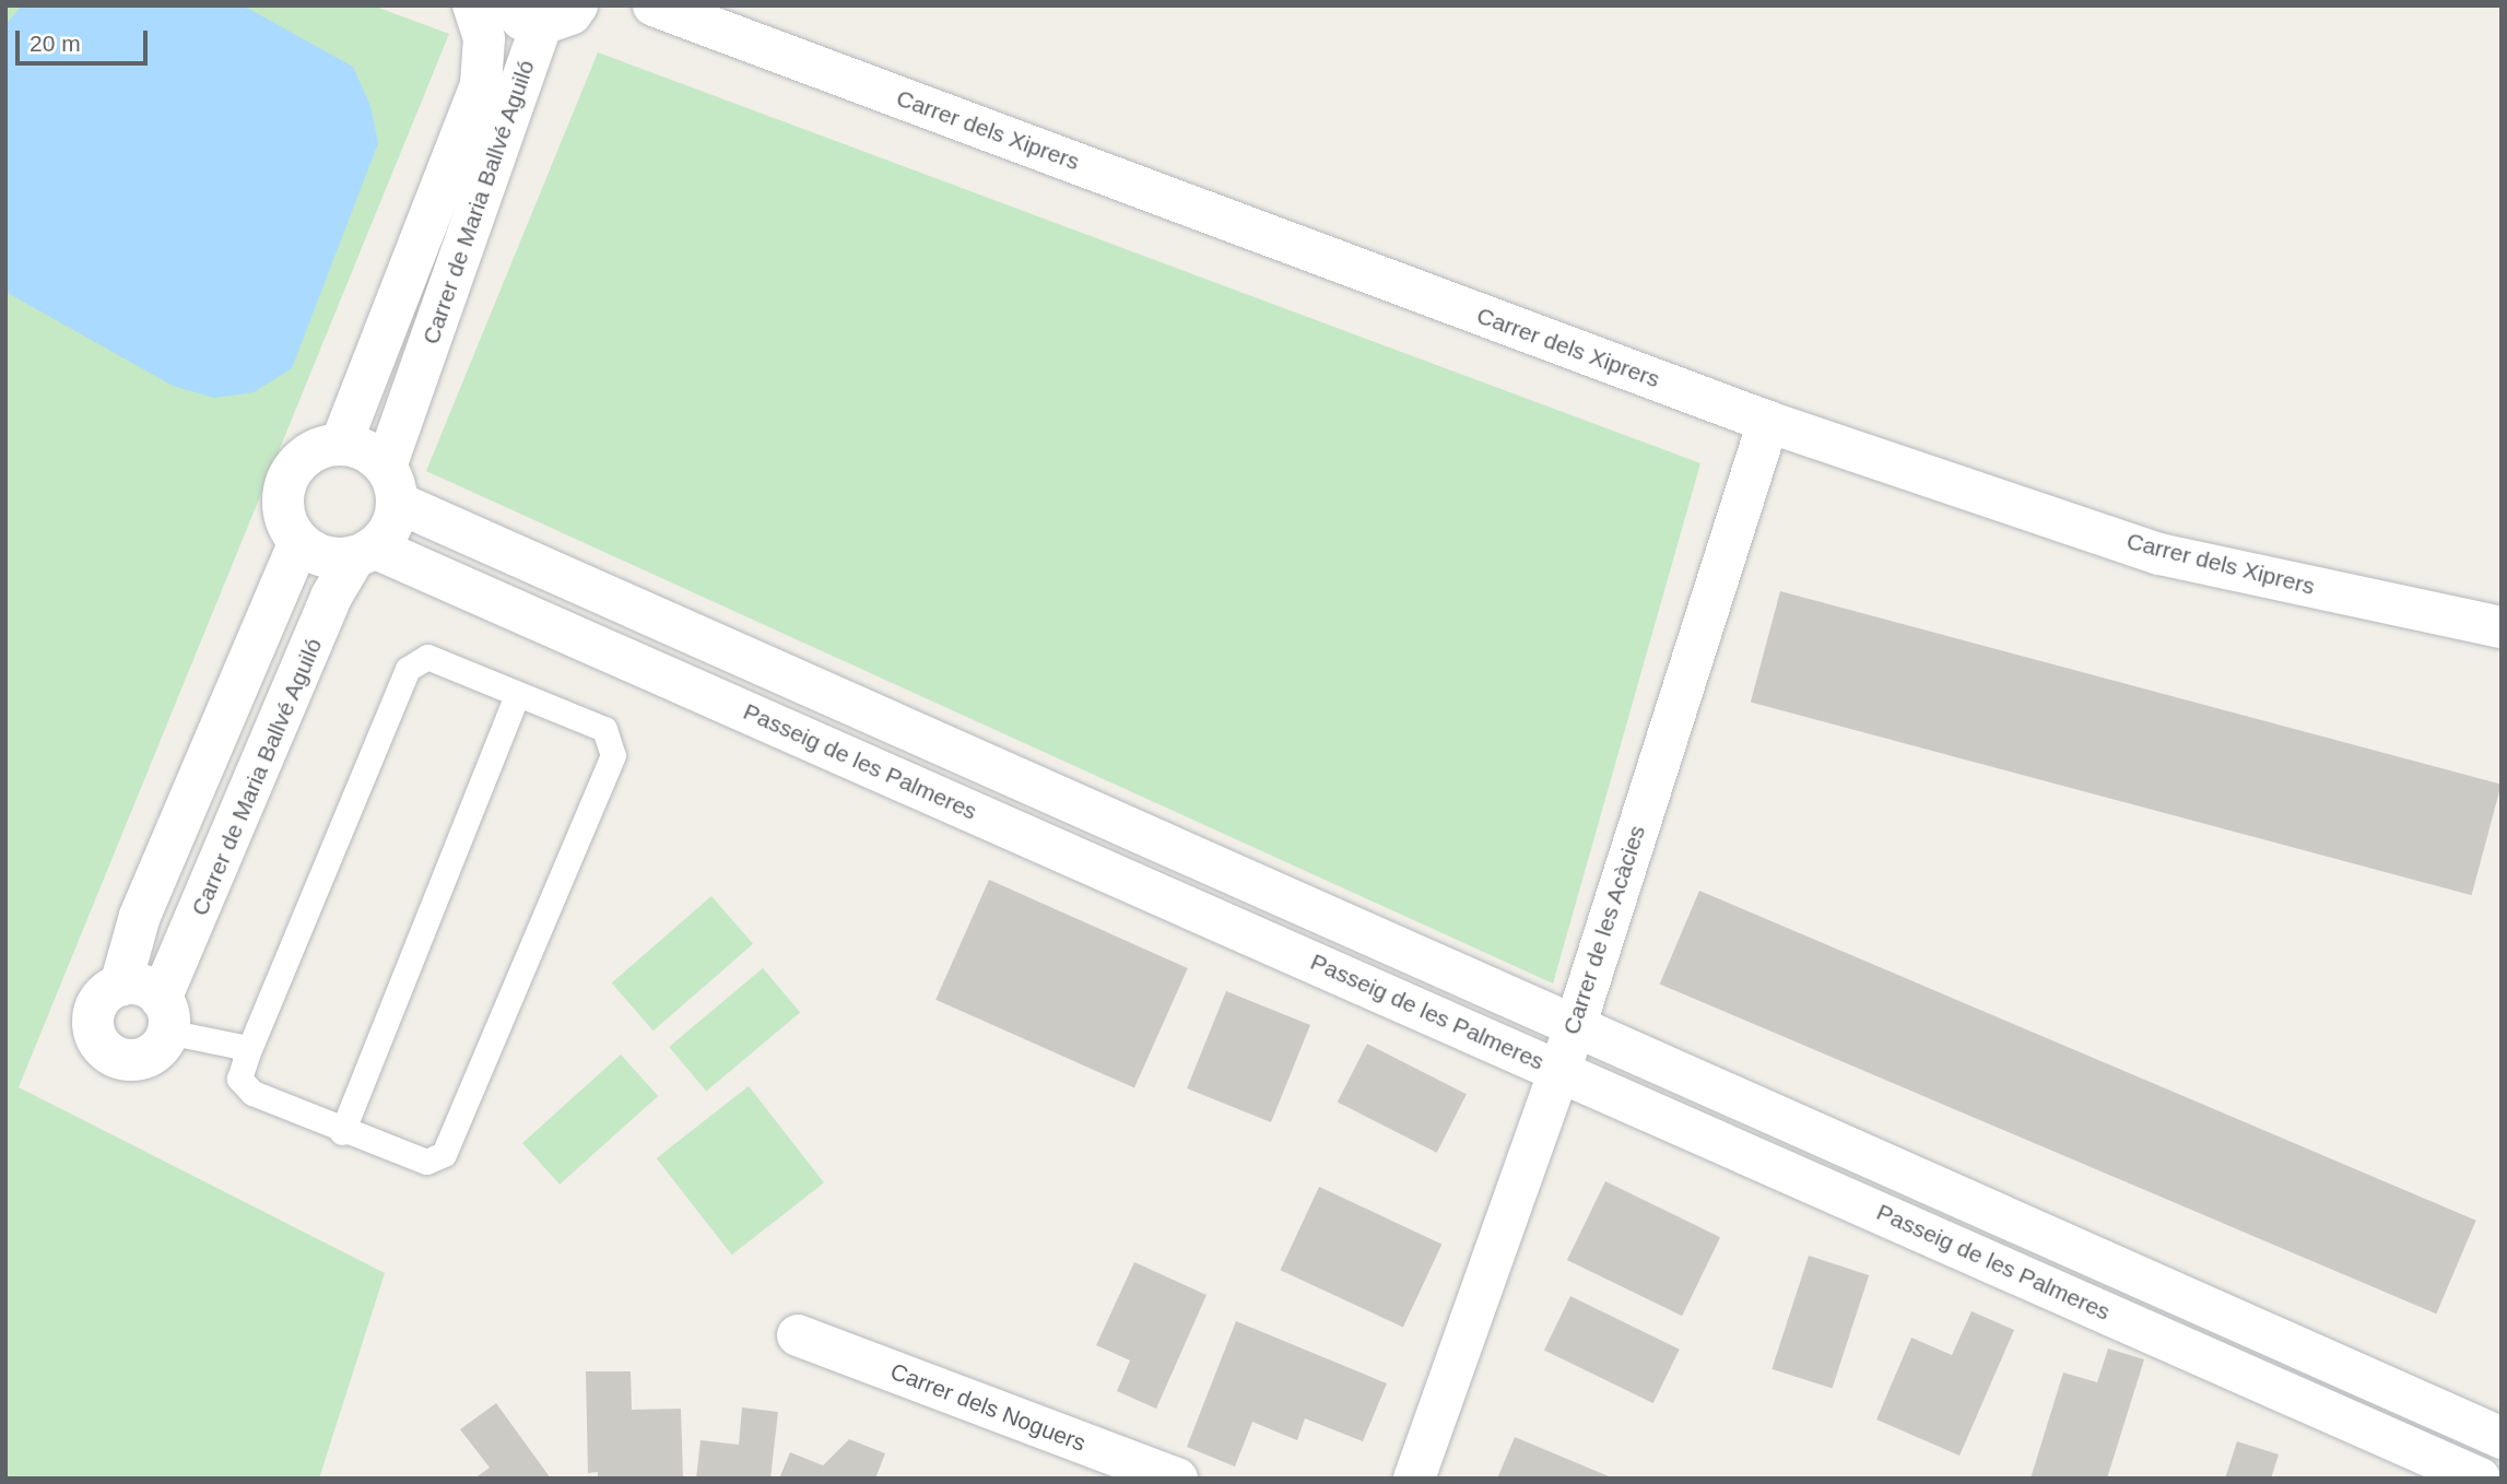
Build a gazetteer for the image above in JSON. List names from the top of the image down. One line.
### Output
{"streets":{"street":["Carrer dels Xiprers","Carrer de Maria Ballvé Aguiló","Passeig de les Palmeres","Carrer de les Acàcies","Carrer dels Noguers"]},"crossings":[["Carrer dels Xiprers","Carrer de les Acàcies"],["Carrer de Maria Ballvé Aguiló","Passeig de les Palmeres"],["Passeig de les Palmeres","Carrer de les Acàcies"]],"scale_bar":"20 m"}
